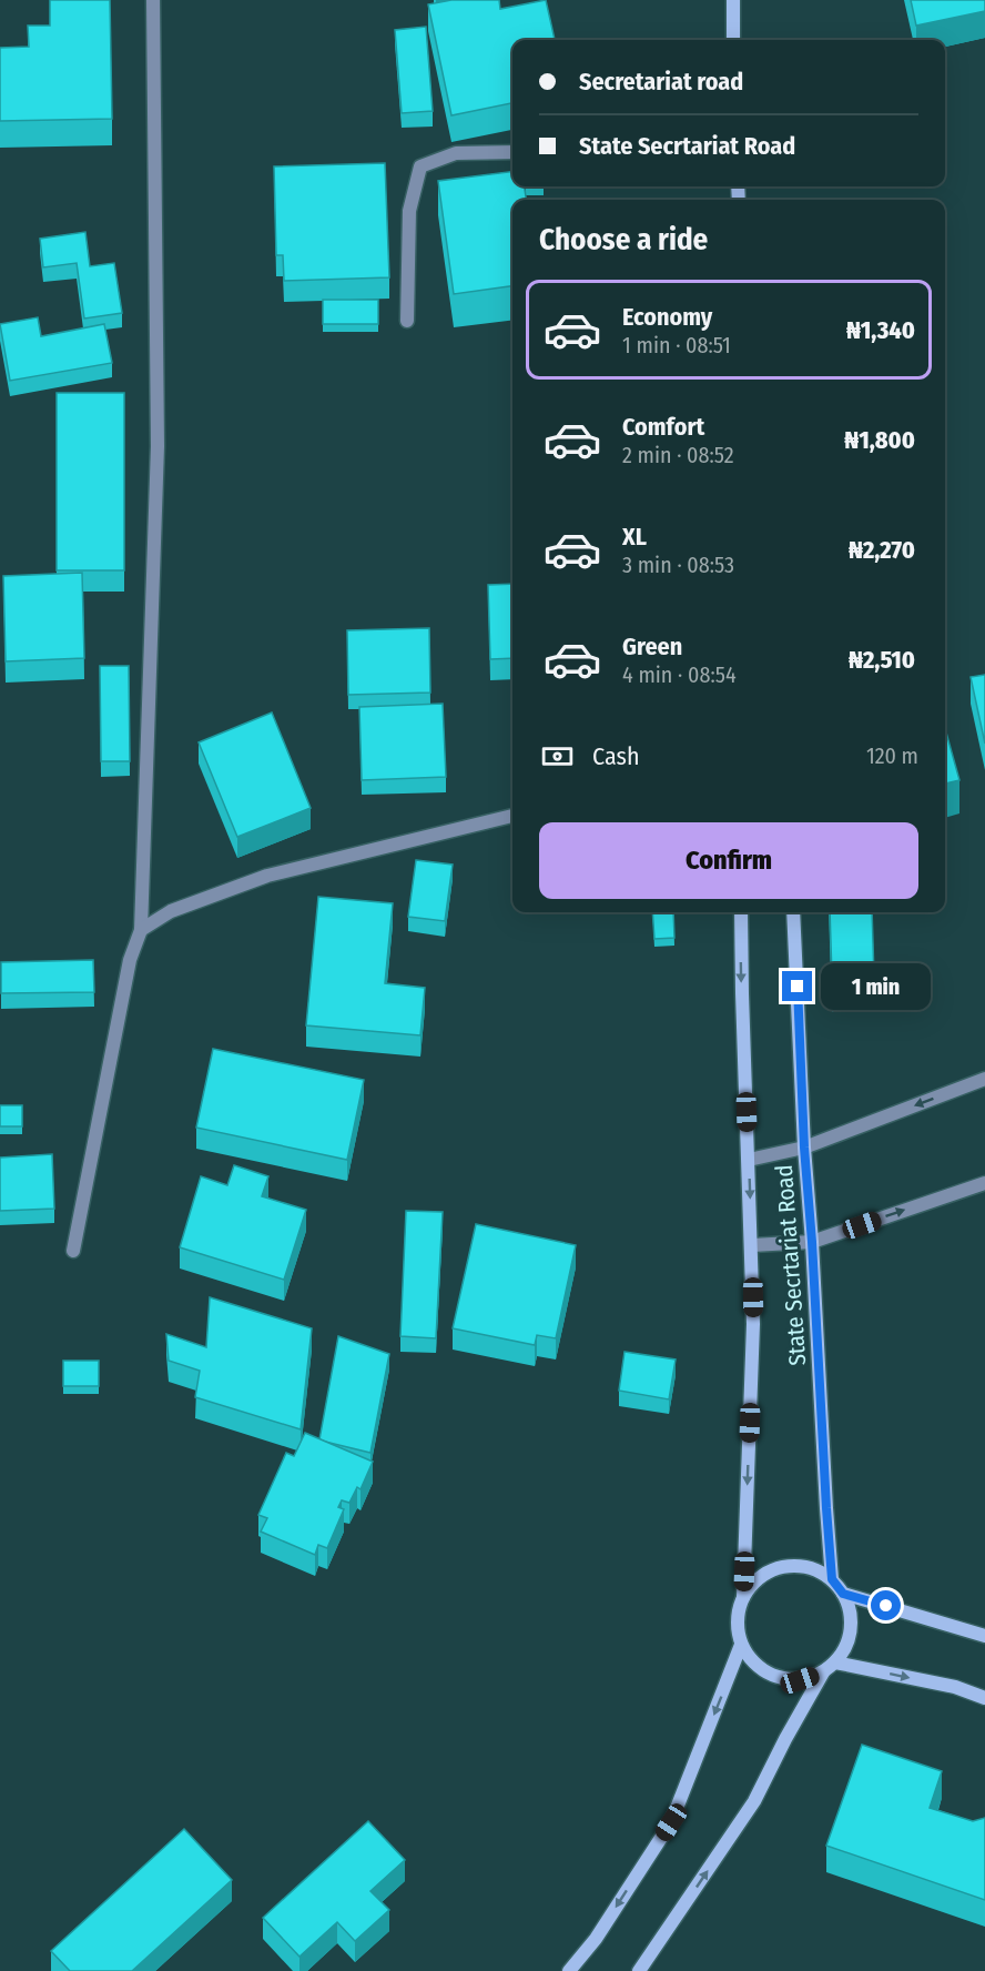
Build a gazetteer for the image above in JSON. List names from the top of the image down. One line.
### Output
{"streets":{"street":["State Secrtariat Road"]},"page":{"banner":["Secretariat road","State Secrtariat Road"],"heading":"Choose a ride","list":[{"name":"Economy","note":"1 min · 08:51","value":"₦1,340"},{"name":"Comfort","note":"2 min · 08:52","value":"₦1,800"},{"name":"XL","note":"3 min · 08:53","value":"₦2,270"},{"name":"Green","note":"4 min · 08:54","value":"₦2,510"}],"pay":["Cash","120 m"],"buttons":"Confirm","bubble":"1 min"}}
